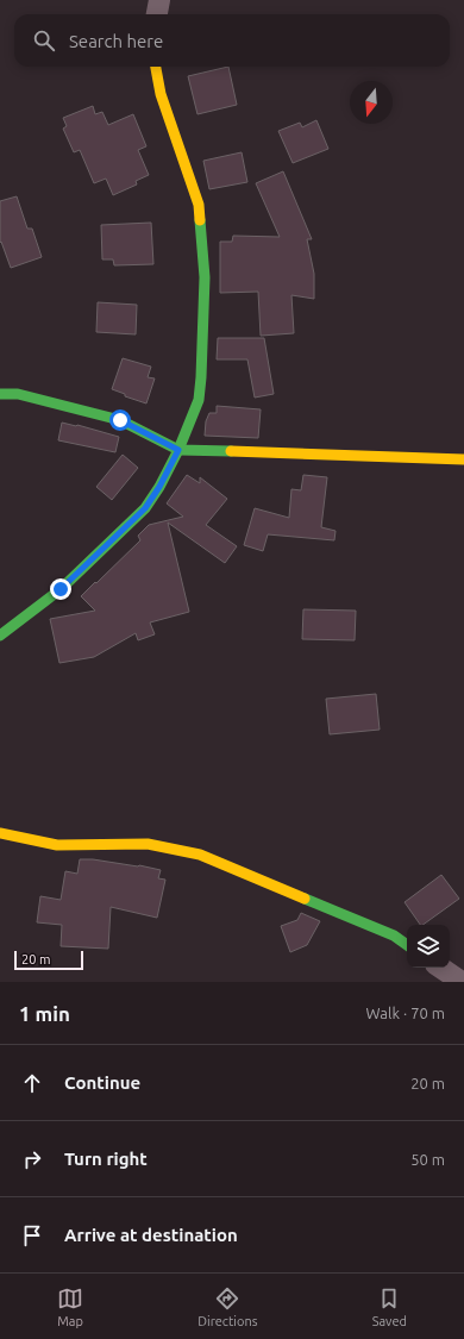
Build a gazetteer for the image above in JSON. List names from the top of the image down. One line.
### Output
{"scale_bar":"20 m","north":"bottom","page":{"search":"Search here","scale":"20 m","heading":["1 min","Walk · 70 m"],"list":[["Continue","20 m"],["Turn right","50 m"],"Arrive at destination"],"nav":["Map","Directions","Saved"]}}
